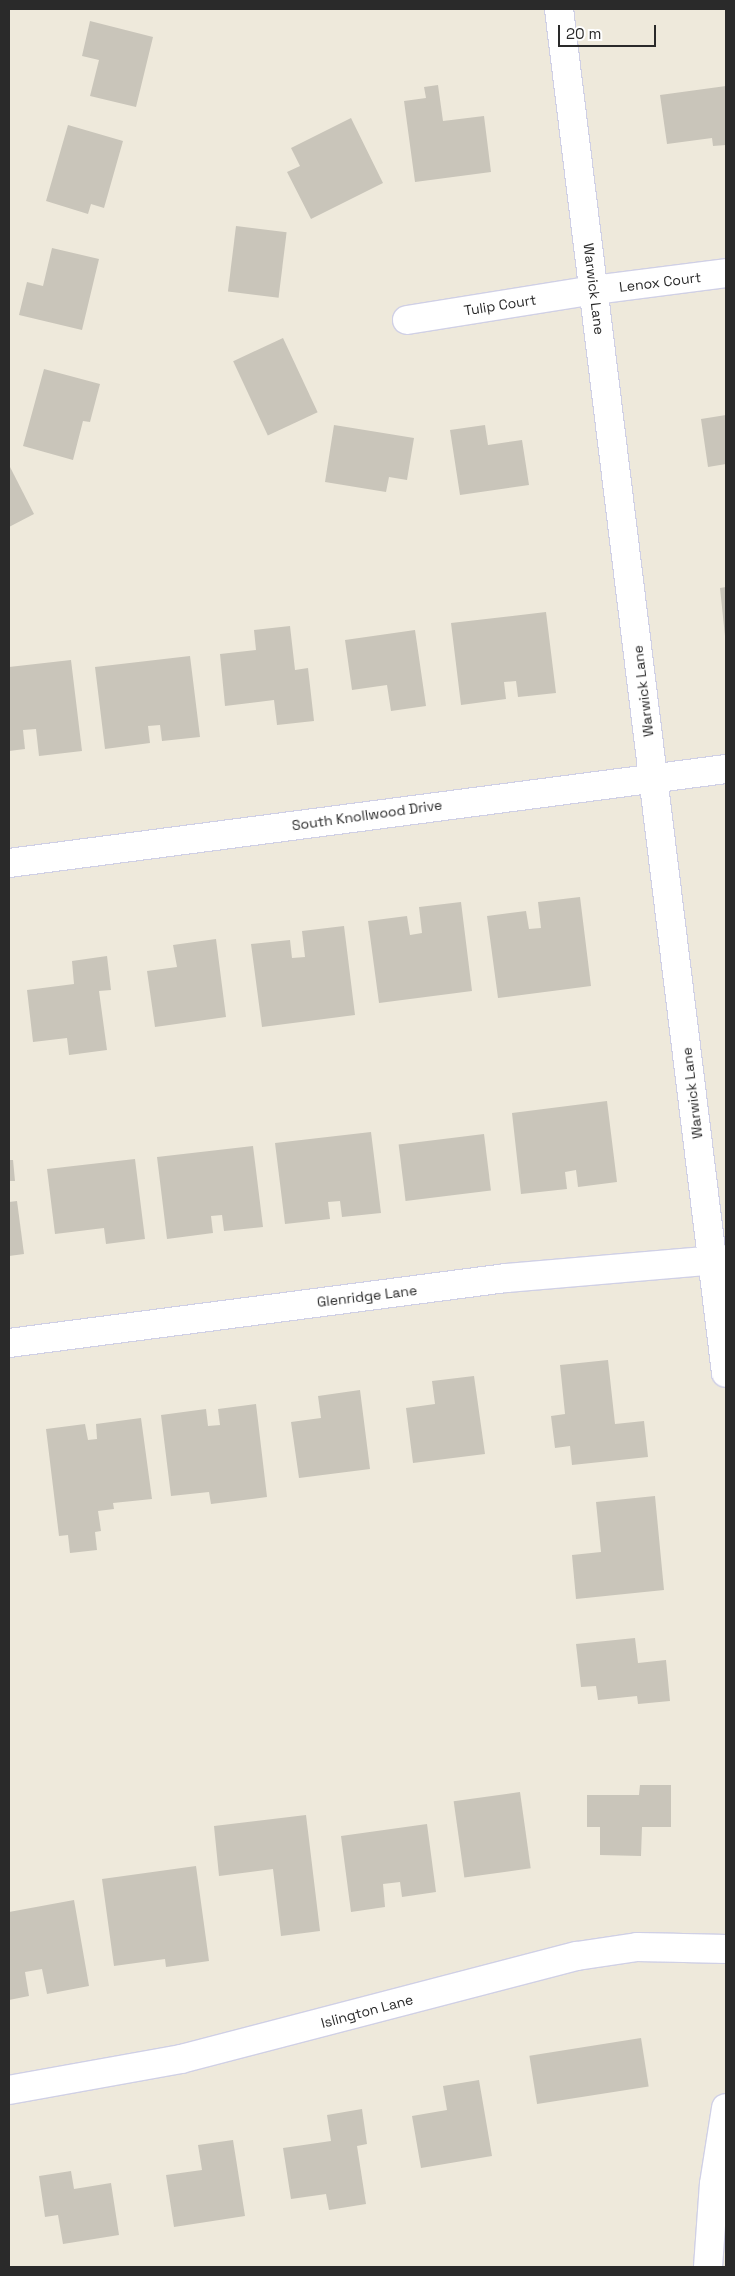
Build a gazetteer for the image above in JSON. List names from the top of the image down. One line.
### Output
{"streets":{"street":["Lenox Court","Warwick Lane","Tulip Court","South Knollwood Drive","Glenridge Lane","Islington Lane"]},"crossings":[["Lenox Court","Warwick Lane"],["Lenox Court","Tulip Court"],["Warwick Lane","Tulip Court"],["Warwick Lane","South Knollwood Drive"],["Warwick Lane","Glenridge Lane"]],"scale_bar":"20 m"}
